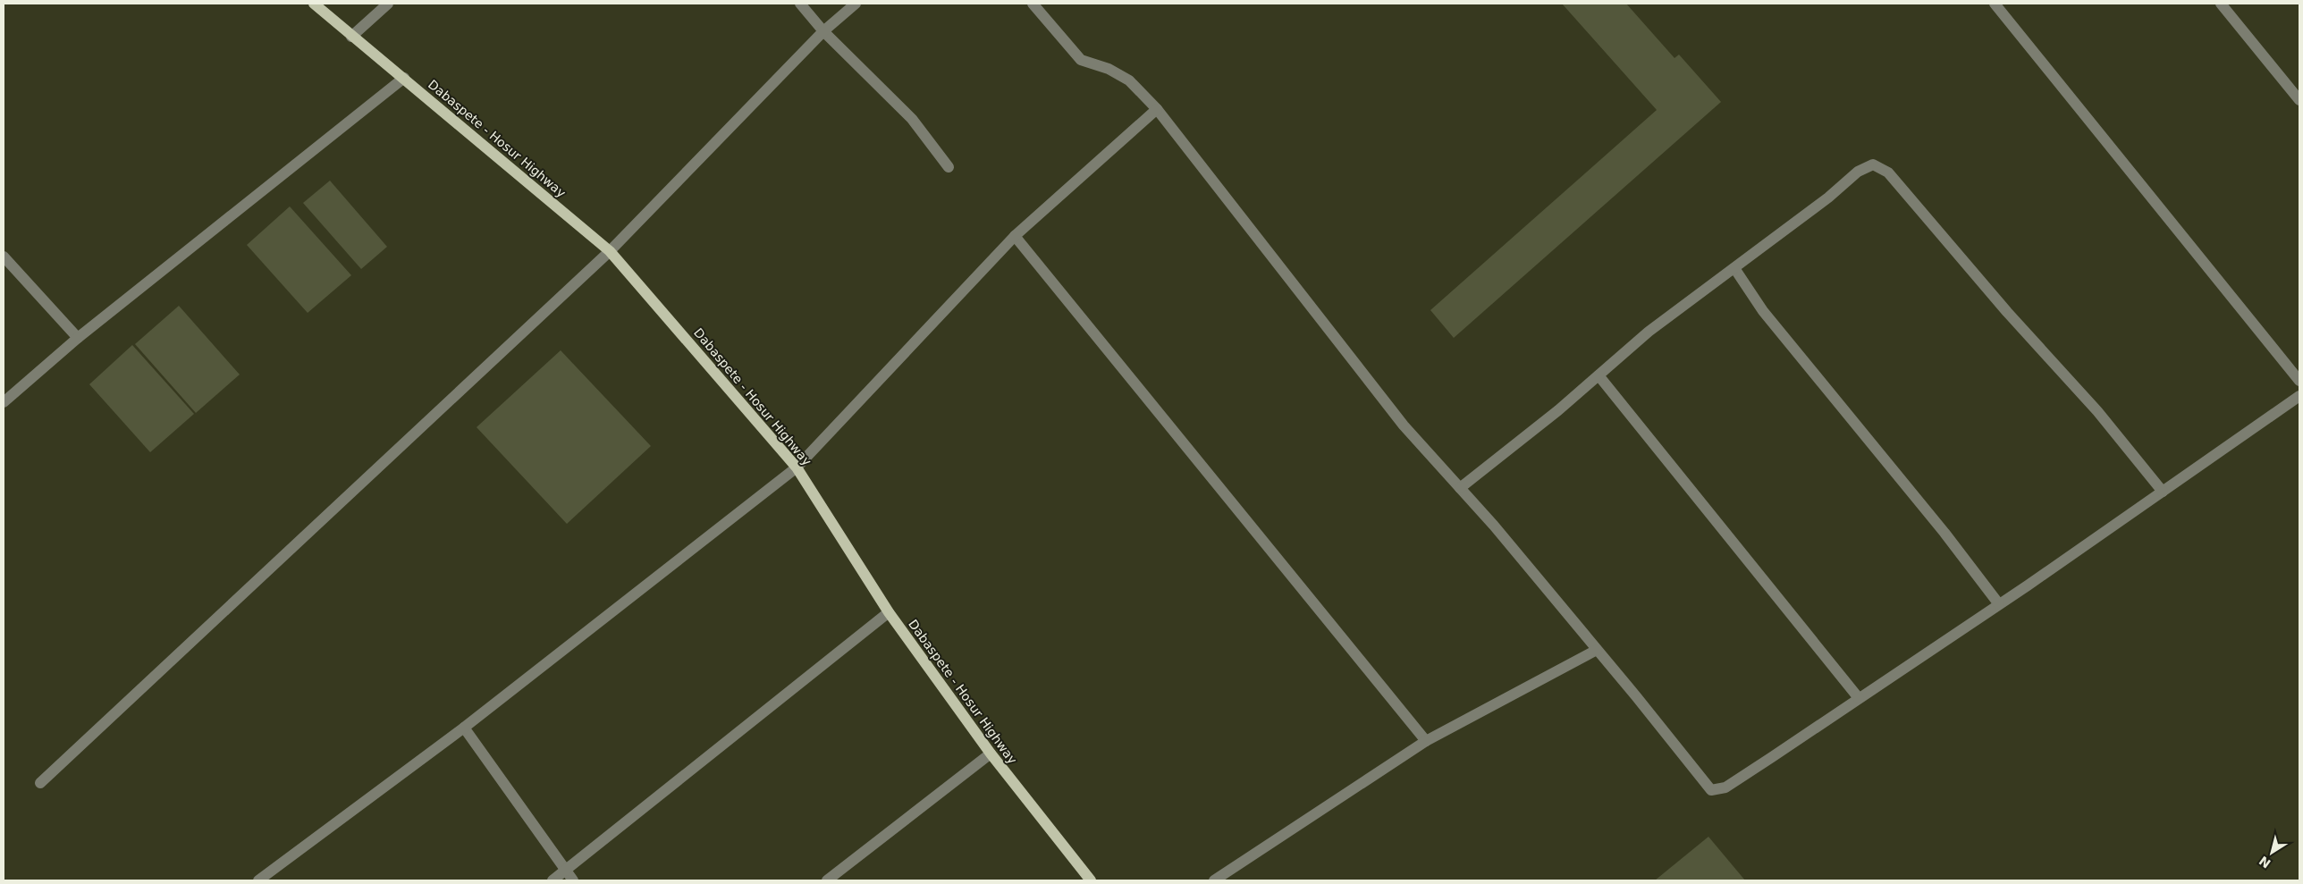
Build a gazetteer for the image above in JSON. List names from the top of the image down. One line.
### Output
{"streets":{"main road":["Dabaspete - Hosur Highway"]},"north":"bottom left"}
